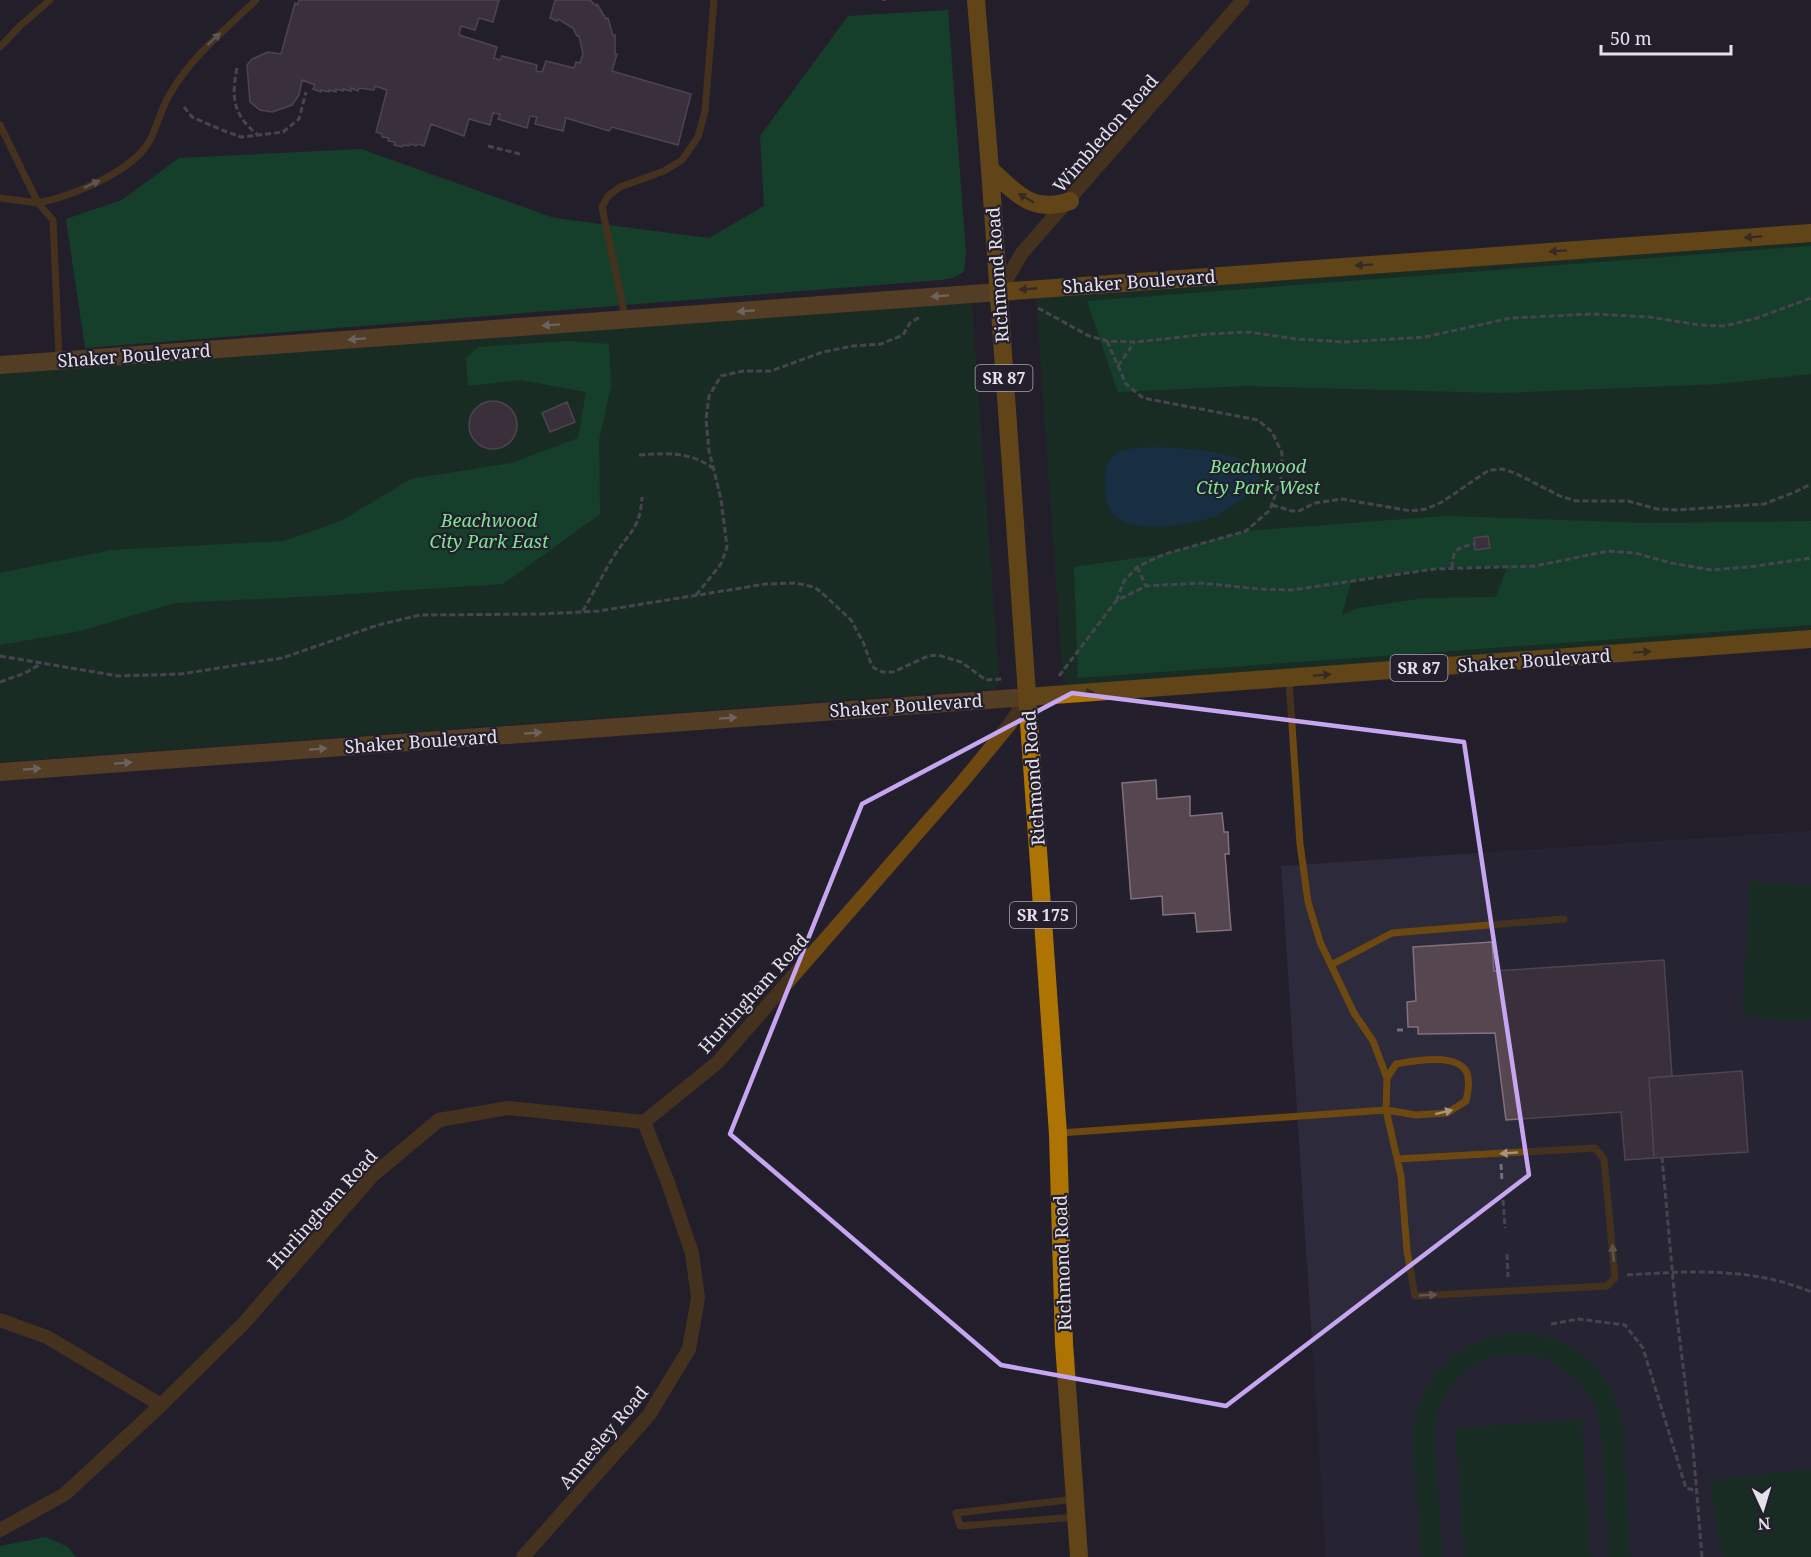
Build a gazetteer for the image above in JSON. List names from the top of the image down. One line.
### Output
{"streets":{"main road":["Richmond Road","Shaker Boulevard","SR 87","SR 175"],"street":["Wimbledon Road","Hurlingham Road","Annesley Road"]},"crossings":[["Wimbledon Road","Richmond Road"],["Wimbledon Road","Shaker Boulevard"],["Richmond Road","Shaker Boulevard"],["Richmond Road","Hurlingham Road"],["Shaker Boulevard","Hurlingham Road"],["Hurlingham Road","Annesley Road"]],"parks":["Beachwood City Park West","Beachwood City Park East"],"scale_bar":"50 m","north":"bottom"}
